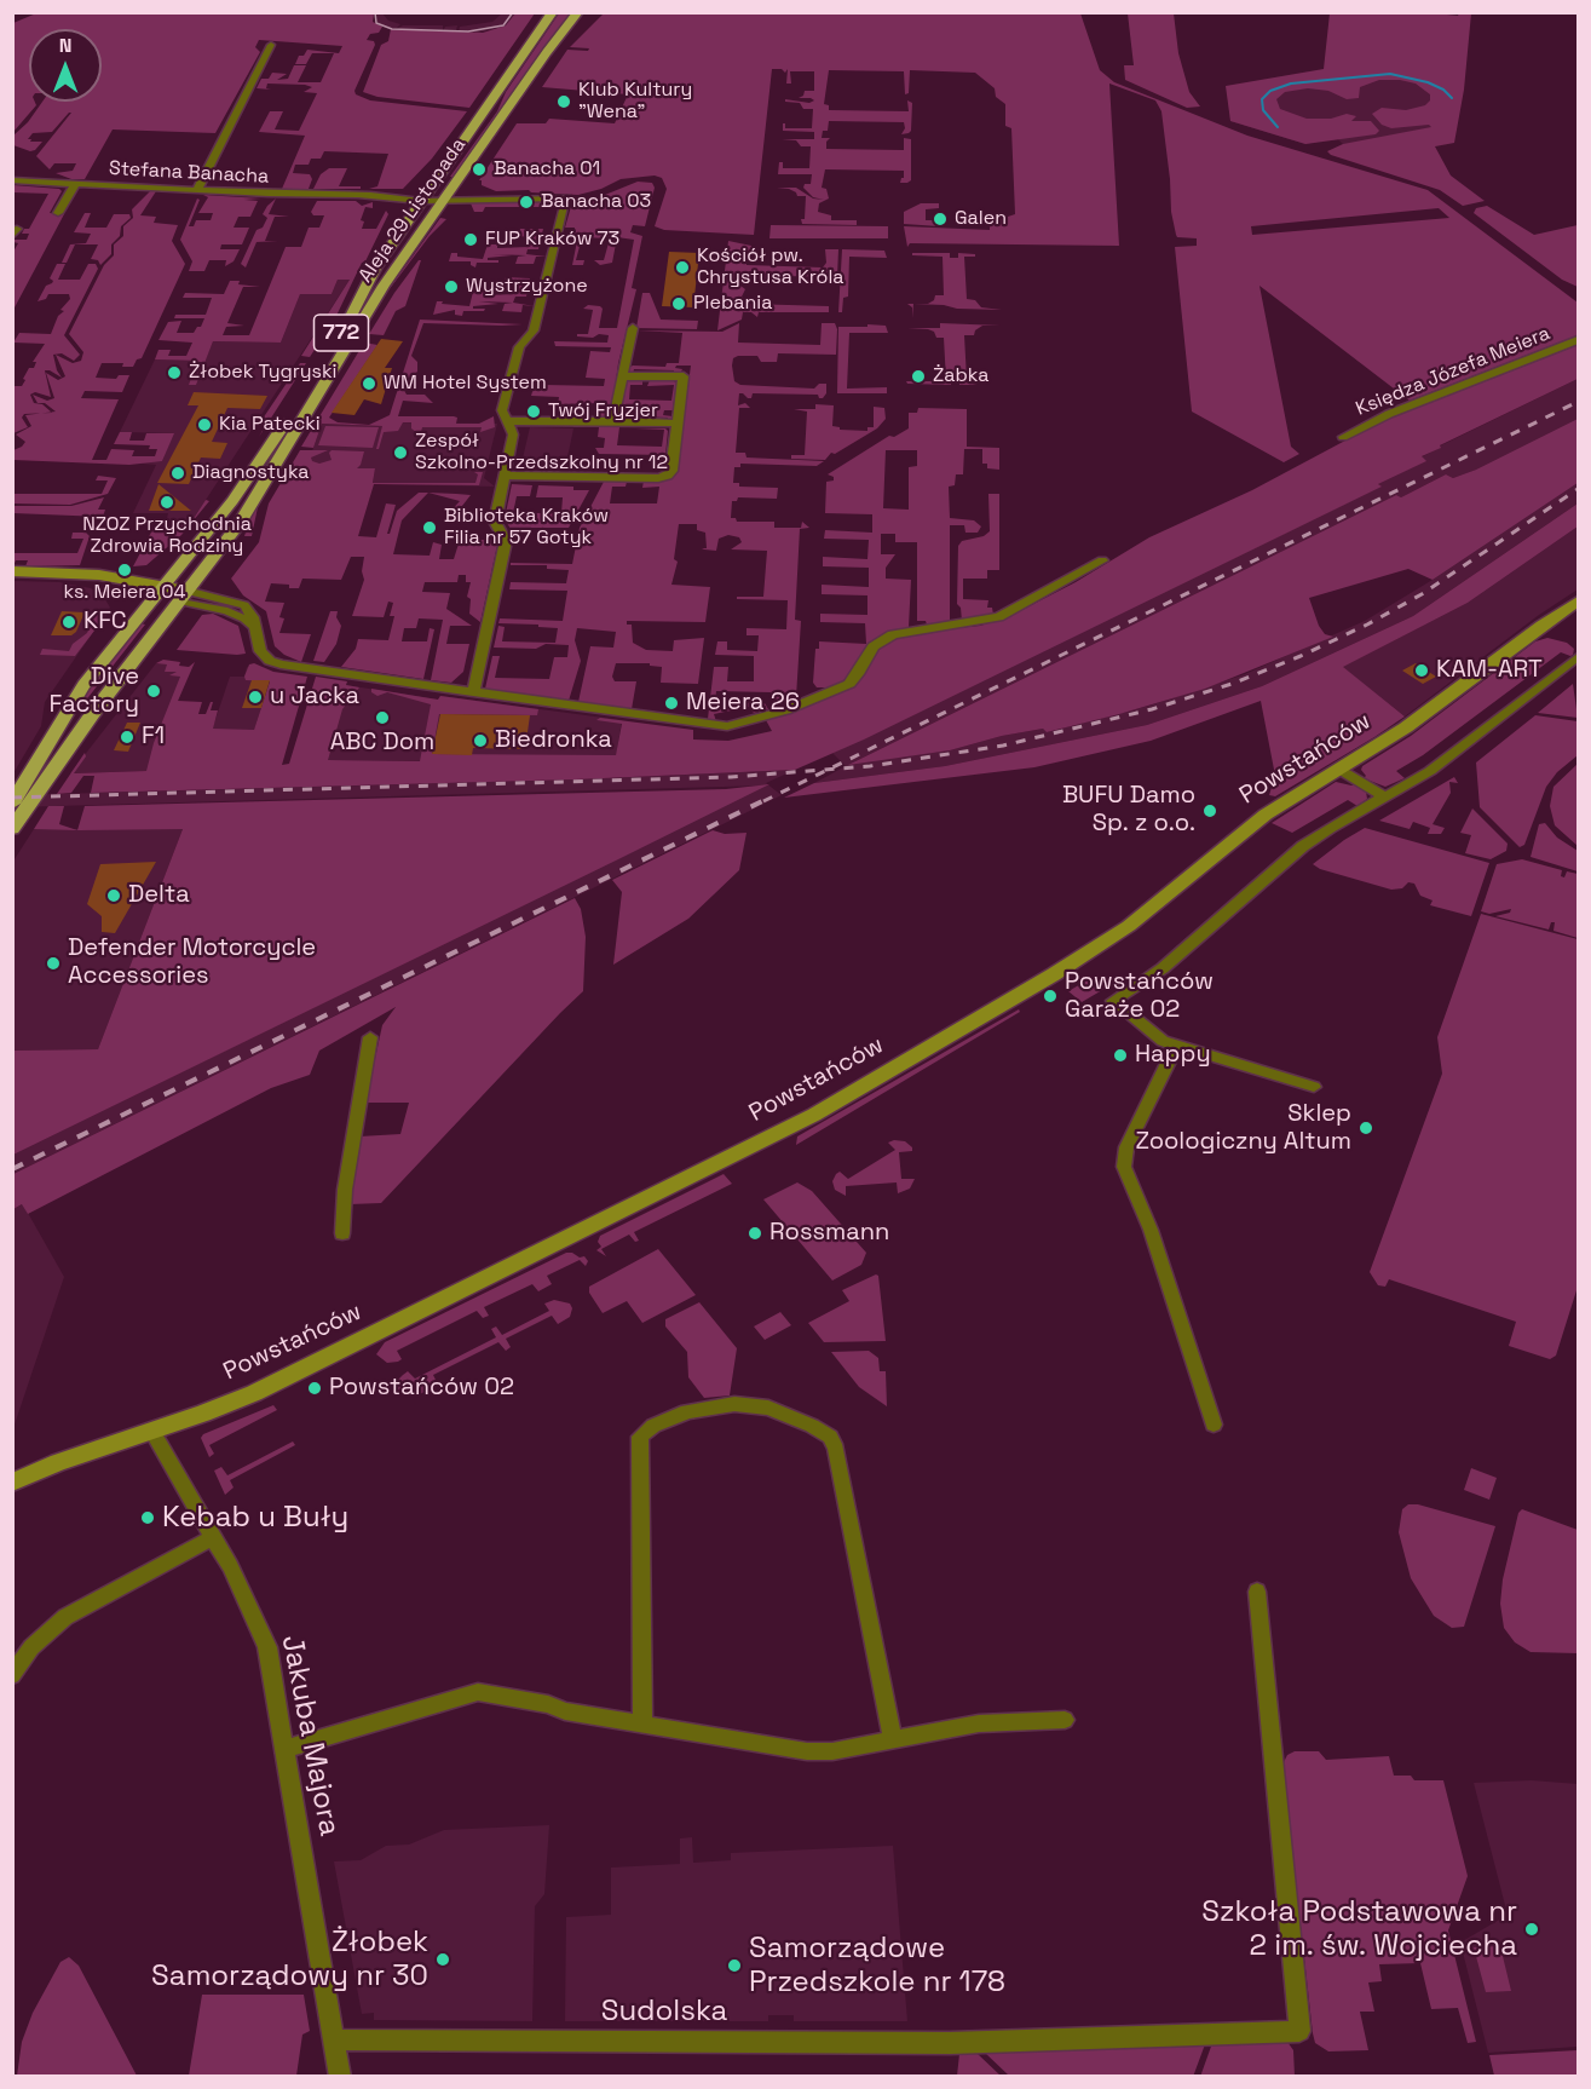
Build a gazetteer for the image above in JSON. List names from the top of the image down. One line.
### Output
{"streets":{"main road":["Aleja 29 Listopada","772"],"street":["Stefana Banacha","Księdza Józefa Meiera","Powstańców","Jakuba Majora","Sudolska"]},"crossings":[["Stefana Banacha","Aleja 29 Listopada"],["Powstańców","Jakuba Majora"],["Jakuba Majora","Sudolska"]],"places":["Klub Kultury \"Wena\"","Banacha 01","Banacha 03","Galen","FUP Kraków 73","Kościół pw. Chrystusa Króla","Wystrzyżone","Plebania","Żłobek Tygryski","Żabka","WM Hotel System","Twój Fryzjer","Kia Patecki","Zespół Szkolno-Przedszkolny nr 12","Diagnostyka","NZOZ Przychodnia Zdrowia Rodziny","Biblioteka Kraków Filia nr 57 Gotyk","ks. Meiera 04","KFC","KAM-ART","Dive Factory","u Jacka","Meiera 26","ABC Dom","F1","Biedronka","BUFU Damo Sp. z o.o.","Delta","Defender Motorcycle Accessories","Powstańców Garaże 02","Happy","Sklep Zoologiczny Altum","Rossmann","Powstańców 02","Kebab u Buły","Szkoła Podstawowa nr 2 im. św. Wojciecha","Żłobek Samorządowy nr 30","Samorządowe Przedszkole nr 178"],"north":"top"}
